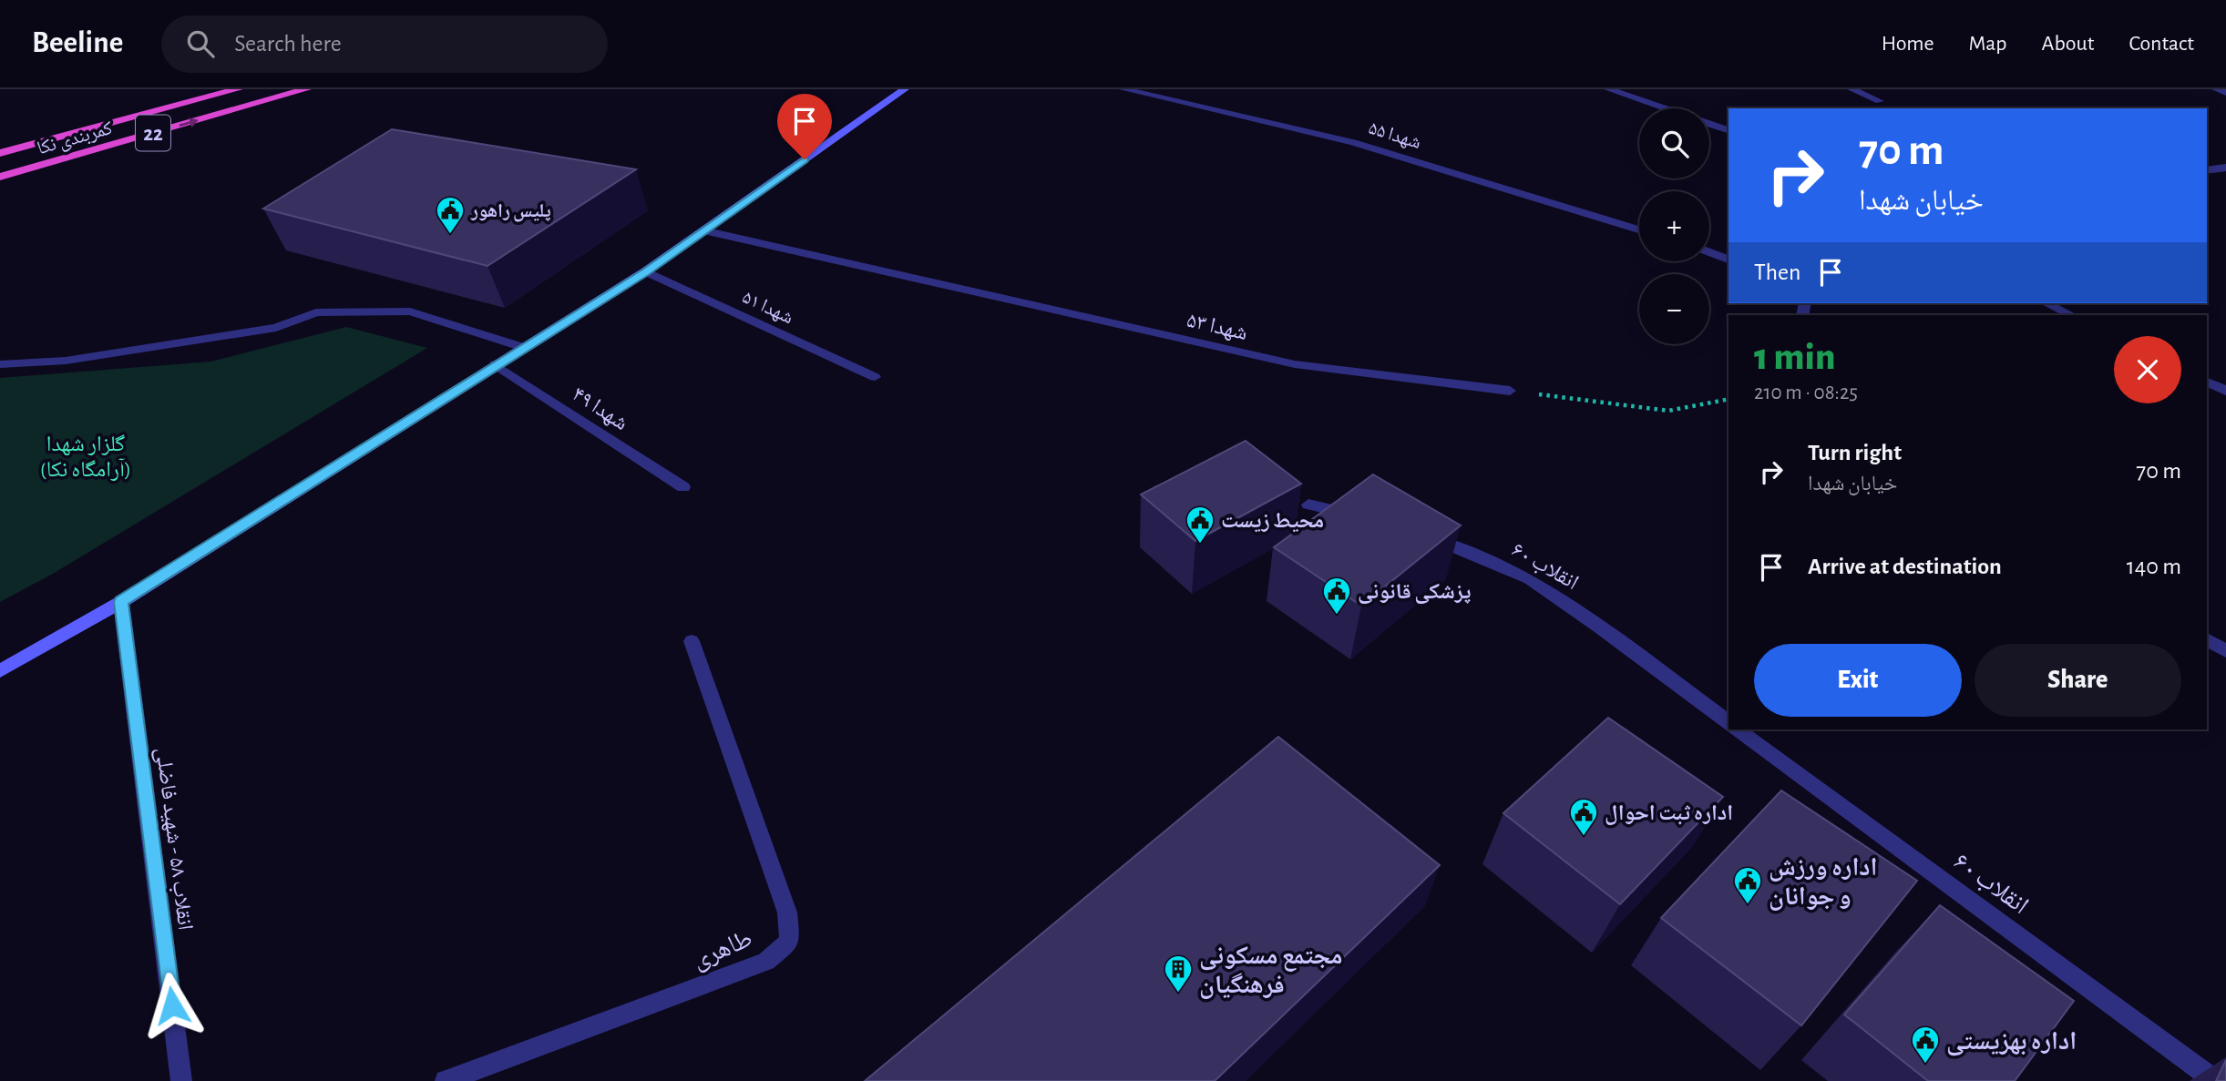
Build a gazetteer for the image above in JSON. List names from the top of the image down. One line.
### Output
{"streets":{"highway":["22","کمربندی نکا"],"street":["شهدا ۵۵","شهدا ۵۱","شهدا ۵۳","شهدا ۴۹","انقلاب ۶۰","انقلاب ۵۸ - شهید فاضلی","طاهری"]},"parks":["گلزار شهدا (آرامگاه نکا)"],"places":{"public building":["پلیس راهور","محیط زیست","پزشکی قانونی","اداره ثبت احوال","اداره ورزش و جوانان","اداره بهزیستی"],"building":["مجتمع مسکونی فرهنگیان"]},"page":{"header":"Beeline","search":"Search here","nav":["Home","Map","About","Contact"],"map_buttons":["+","−"],"turn":["70 m","خیابان شهدا"],"then":"Then","heading":["1 min","210 m · 08:25"],"list":[{"name":"Turn right","note":"خیابان شهدا","value":"70 m"},{"name":"Arrive at destination","value":"140 m"}],"buttons":["Exit","Share"]}}
